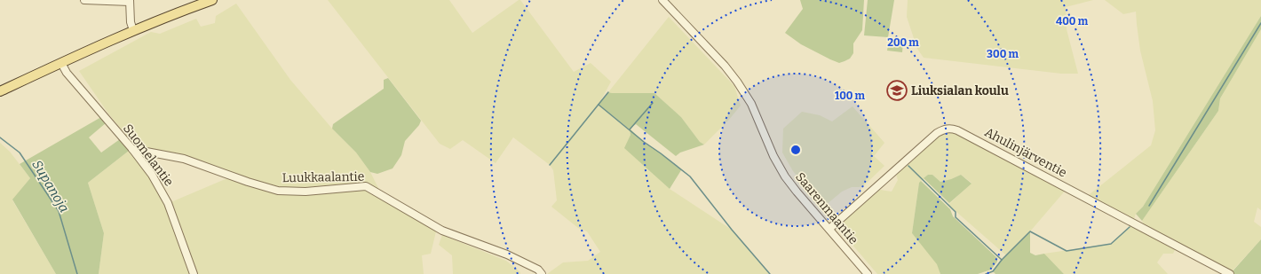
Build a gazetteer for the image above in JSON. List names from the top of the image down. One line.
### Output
{"streets":{"street":["Ahulinjärventie","Suomelantie","Luukkaalantie","Saarenmaantie"]},"crossings":[["Ahulinjärventie","Saarenmaantie"],["Suomelantie","Luukkaalantie"]],"water":["Supanoja"],"places":{"school or university":["Liuksialan koulu"]},"rings":["400 m","200 m","300 m","100 m"]}
